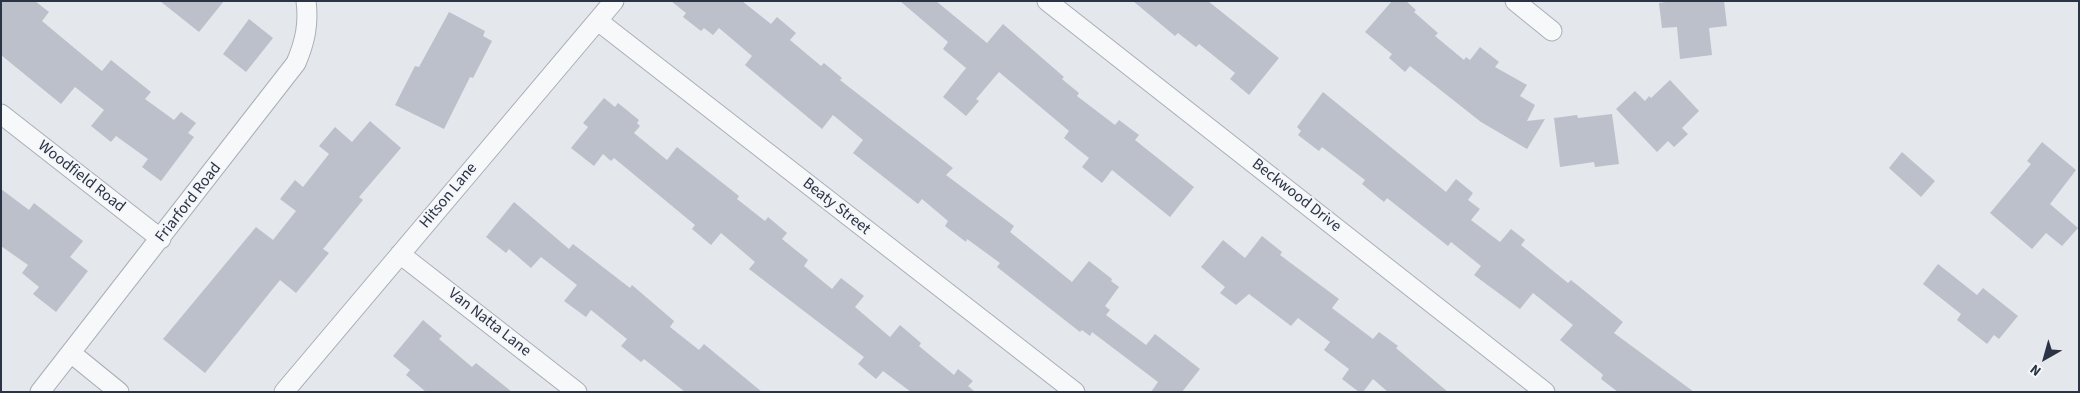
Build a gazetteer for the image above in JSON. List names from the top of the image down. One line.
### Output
{"streets":{"street":["Woodfield Road","Hitson Lane","Beckwood Drive","Friarford Road","Beaty Street","Van Natta Lane"]},"crossings":[["Woodfield Road","Friarford Road"],["Hitson Lane","Beaty Street"],["Hitson Lane","Van Natta Lane"]],"north":"bottom left"}
